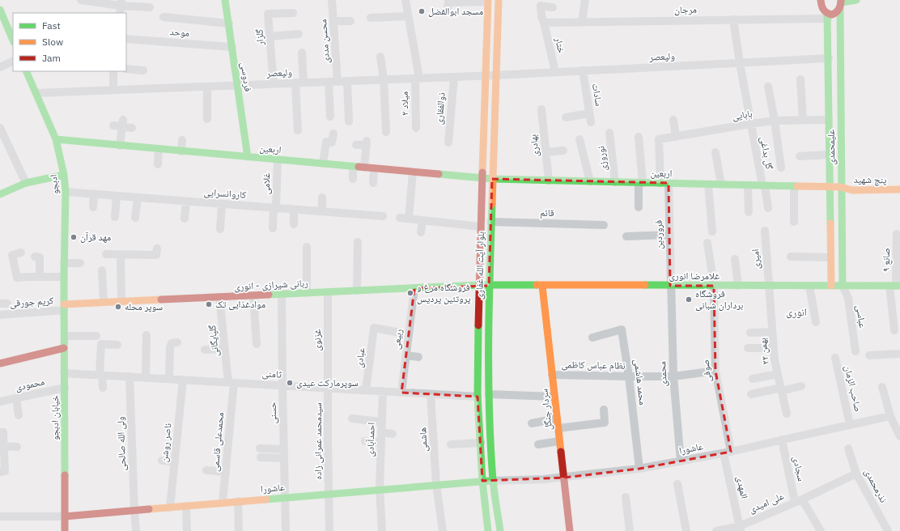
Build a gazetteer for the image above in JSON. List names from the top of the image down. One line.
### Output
{"streets":{"street":["مرجان","موحد","گلزار","محسن مددی","ختار","ولیعصر","فردوسی","سادات","میلاد ۲","ذوالفقاری","بابایی","بهادری","علیمحمدی","اربعین","گل بداغی","نوروزی","پنج شهید","غلامی","ادبجو","کاروانسرایی","قائم","فروردین","امیری","صانع ۹","بلوار آیت الله غفاری","غلامرضا انوری","ربانی شیرازی - انوری","کریم جورقی","عباسی","ربیعی","غزنوی","گلپایگانی","۲۲ بهمن","عبادی","نظام عباس کاظمی","صوفی","ثامنی","محمدی","محمد هاشمی","محمودی","صاحب الزمان","سردار جنگل","حسنی","خیابان ادبجو","احمدآبادی","هاشمی","سیدمحمد عمرانی زاده","محمدعلی قاسمی","ناصر روشن","ولی الله صالحی","عاشورا","سجادی","نذرمحمدی","المهدی","علی امیدی"]},"crossings":[["مرجان","ختار"],["مرجان","علیمحمدی"],["مرجان","گل بداغی"],["موحد","فردوسی"],["گلزار","ولیعصر"],["محسن مددی","ولیعصر"],["ختار","ولیعصر"],["ولیعصر","فردوسی"],["ولیعصر","سادات"],["ولیعصر","میلاد ۲"],["ولیعصر","ذوالفقاری"],["ولیعصر","علیمحمدی"],["ولیعصر","گل بداغی"],["ولیعصر","ادبجو"],["ولیعصر","بلوار آیت الله غفاری"],["فردوسی","اربعین"],["بابایی","علیمحمدی"],["بابایی","گل بداغی"],["بابایی","فروردین"],["بهادری","اربعین"],["علیمحمدی","اربعین"],["علیمحمدی","پنج شهید"],["علیمحمدی","غلامرضا انوری"],["علیمحمدی","عباسی"],["اربعین","گل بداغی"],["اربعین","نوروزی"],["اربعین","پنج شهید"],["اربعین","غلامی"],["اربعین","ادبجو"],["اربعین","فروردین"],["اربعین","بلوار آیت الله غفاری"],["غلامی","کاروانسرایی"],["ادبجو","کاروانسرایی"],["ادبجو","ربانی شیرازی - انوری"],["ادبجو","کریم جورقی"],["ادبجو","خیابان ادبجو"],["قائم","بلوار آیت الله غفاری"],["فروردین","غلامرضا انوری"],["فروردین","محمدی"],["امیری","غلامرضا انوری"],["امیری","۲۲ بهمن"],["صانع ۹","غلامرضا انوری"],["بلوار آیت الله غفاری","غلامرضا انوری"],["بلوار آیت الله غفاری","ربانی شیرازی - انوری"],["بلوار آیت الله غفاری","ثامنی"],["بلوار آیت الله غفاری","عاشورا"],["غلامرضا انوری","ربانی شیرازی - انوری"],["غلامرضا انوری","عباسی"],["غلامرضا انوری","۲۲ بهمن"],["غلامرضا انوری","صوفی"],["غلامرضا انوری","محمدی"],["غلامرضا انوری","سردار جنگل"],["ربانی شیرازی - انوری","کریم جورقی"],["ربانی شیرازی - انوری","ربیعی"],["ربانی شیرازی - انوری","غزنوی"],["ربانی شیرازی - انوری","گلپایگانی"],["ربانی شیرازی - انوری","حسنی"],["ربانی شیرازی - انوری","خیابان ادبجو"],["کریم جورقی","خیابان ادبجو"],["ربیعی","عبادی"],["ربیعی","ثامنی"],["غزنوی","ثامنی"],["غزنوی","سیدمحمد عمرانی زاده"],["گلپایگانی","ثامنی"],["گلپایگانی","محمدعلی قاسمی"],["عبادی","ثامنی"],["نظام عباس کاظمی","صوفی"],["نظام عباس کاظمی","محمدی"],["نظام عباس کاظمی","محمد هاشمی"],["نظام عباس کاظمی","سردار جنگل"],["صوفی","عاشورا"],["صوفی","المهدی"],["ثامنی","حسنی"],["ثامنی","خیابان ادبجو"],["ثامنی","احمدآبادی"],["ثامنی","هاشمی"],["ثامنی","سیدمحمد عمرانی زاده"],["ثامنی","محمدعلی قاسمی"],["ثامنی","ناصر روشن"],["ثامنی","ولی الله صالحی"],["محمدی","عاشورا"],["محمد هاشمی","عاشورا"],["محمودی","خیابان ادبجو"],["صاحب الزمان","عاشورا"],["سردار جنگل","عاشورا"],["حسنی","عاشورا"],["خیابان ادبجو","عاشورا"],["احمدآبادی","عاشورا"],["هاشمی","عاشورا"],["سیدمحمد عمرانی زاده","عاشورا"],["محمدعلی قاسمی","عاشورا"],["ناصر روشن","عاشورا"],["ولی الله صالحی","عاشورا"],["عاشورا","سجادی"],["عاشورا","المهدی"],["سجادی","علی امیدی"],["نذرمحمدی","علی امیدی"],["المهدی","علی امیدی"]],"districts":["انوری"],"places":["مسجد ابوالفضل","مهد قرآن","فروشگاه مرغ و پروتئین پردیس","فروشگاه برداران شبانی","موادغذایی تک","سوپر محله","سوپرمارکت عیدی"],"legend":["Fast","Slow","Jam"]}
